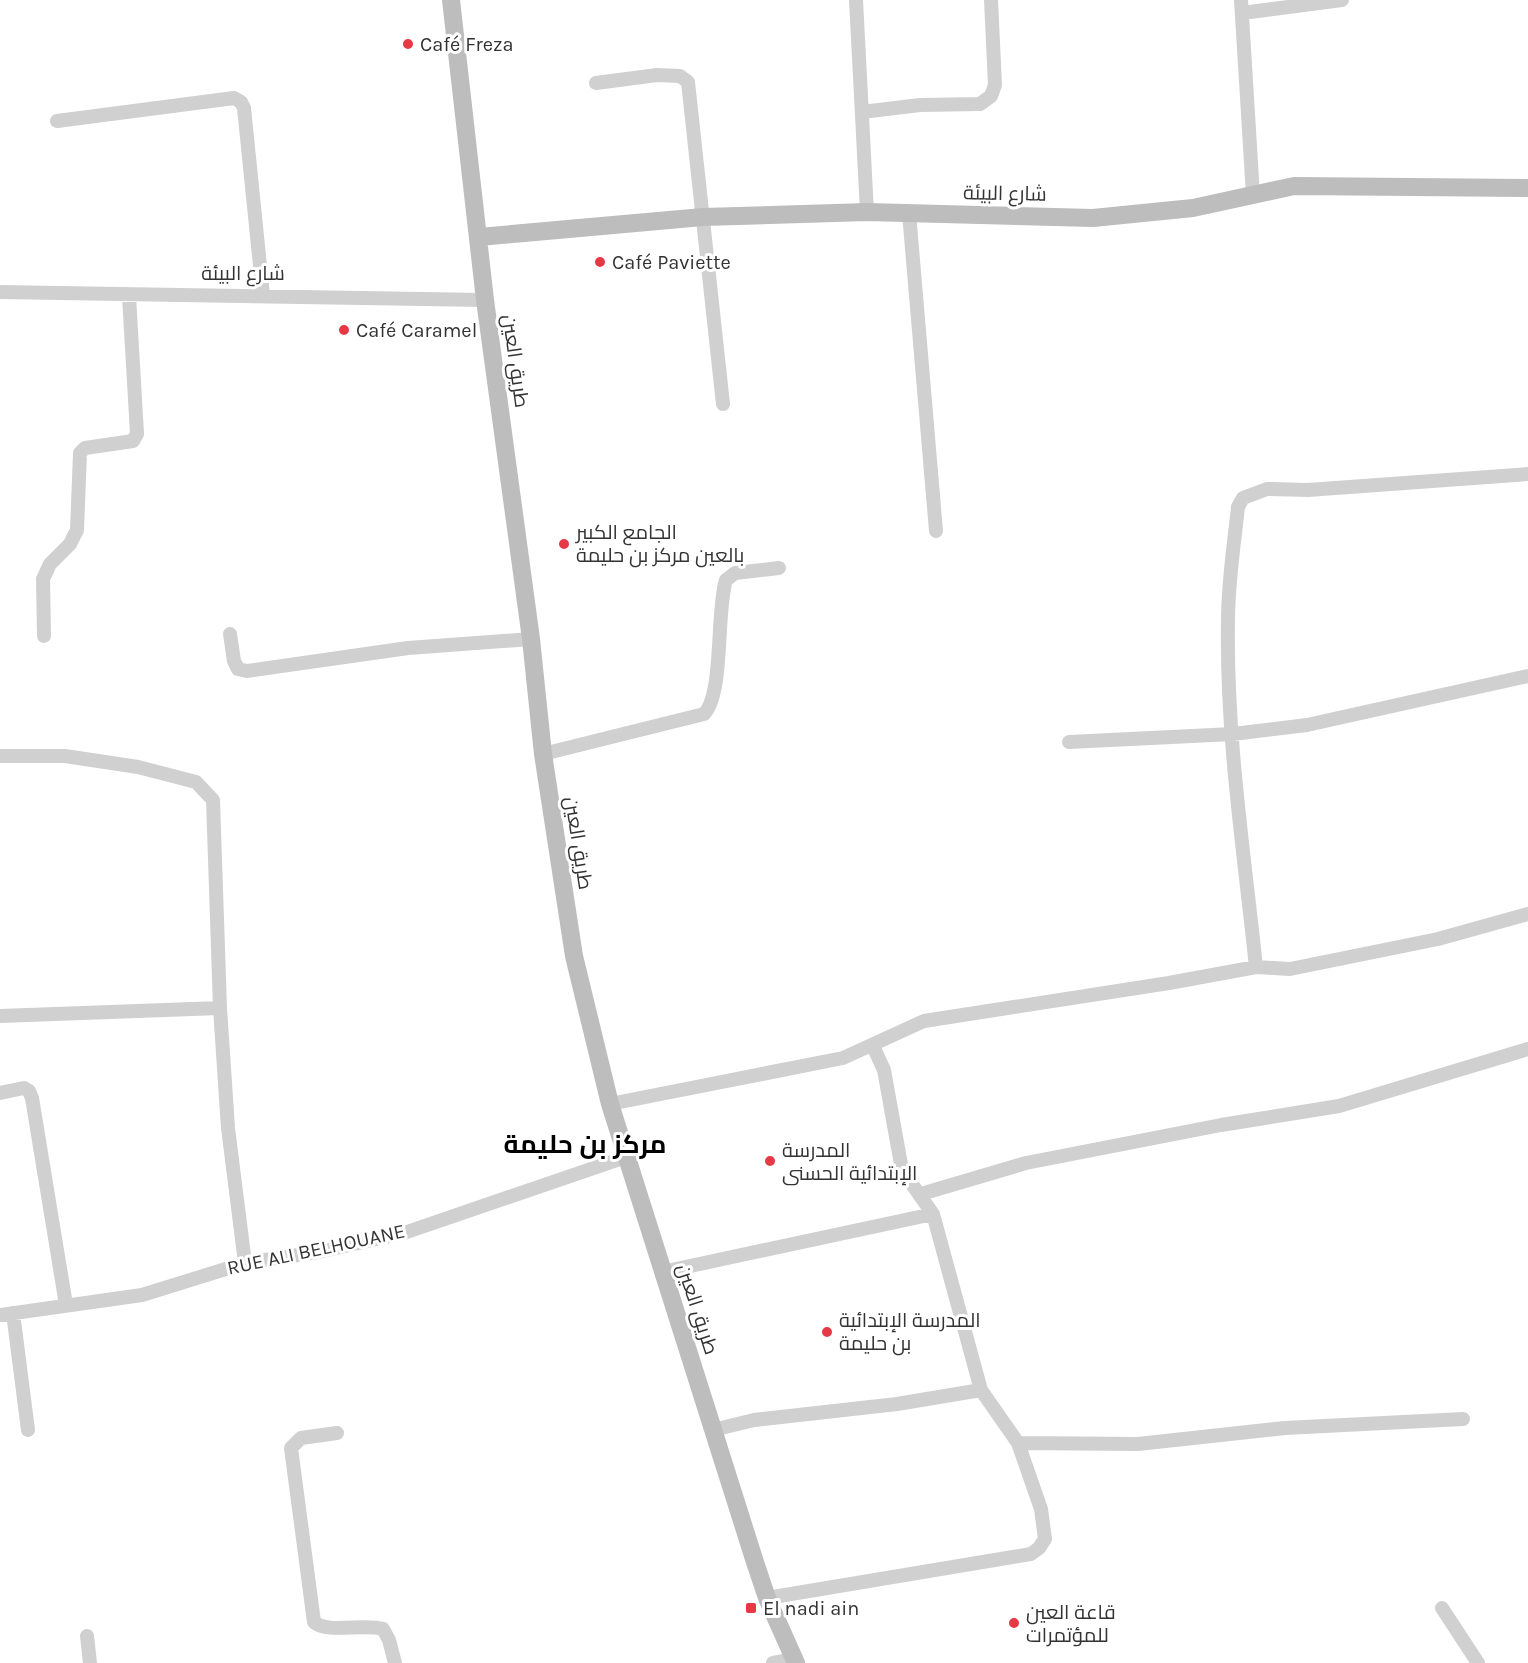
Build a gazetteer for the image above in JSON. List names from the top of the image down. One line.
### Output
{"streets":{"main road":["شارع البيئة","طريق العين"],"street":["RUE ALI BELHOUANE"]},"crossings":[["شارع البيئة","طريق العين"],["طريق العين","RUE ALI BELHOUANE"]],"districts":["مركز بن حليمة"],"places":{"other":["Café Freza","Café Paviette","Café Caramel","الجامع الكبير بالعين مركز بن حليمة","المدرسة الإبتدائية الحسنى","المدرسة الإبتدائية بن حليمة","قاعة العين للمؤتمرات"],"transit":["El nadi ain"]}}
